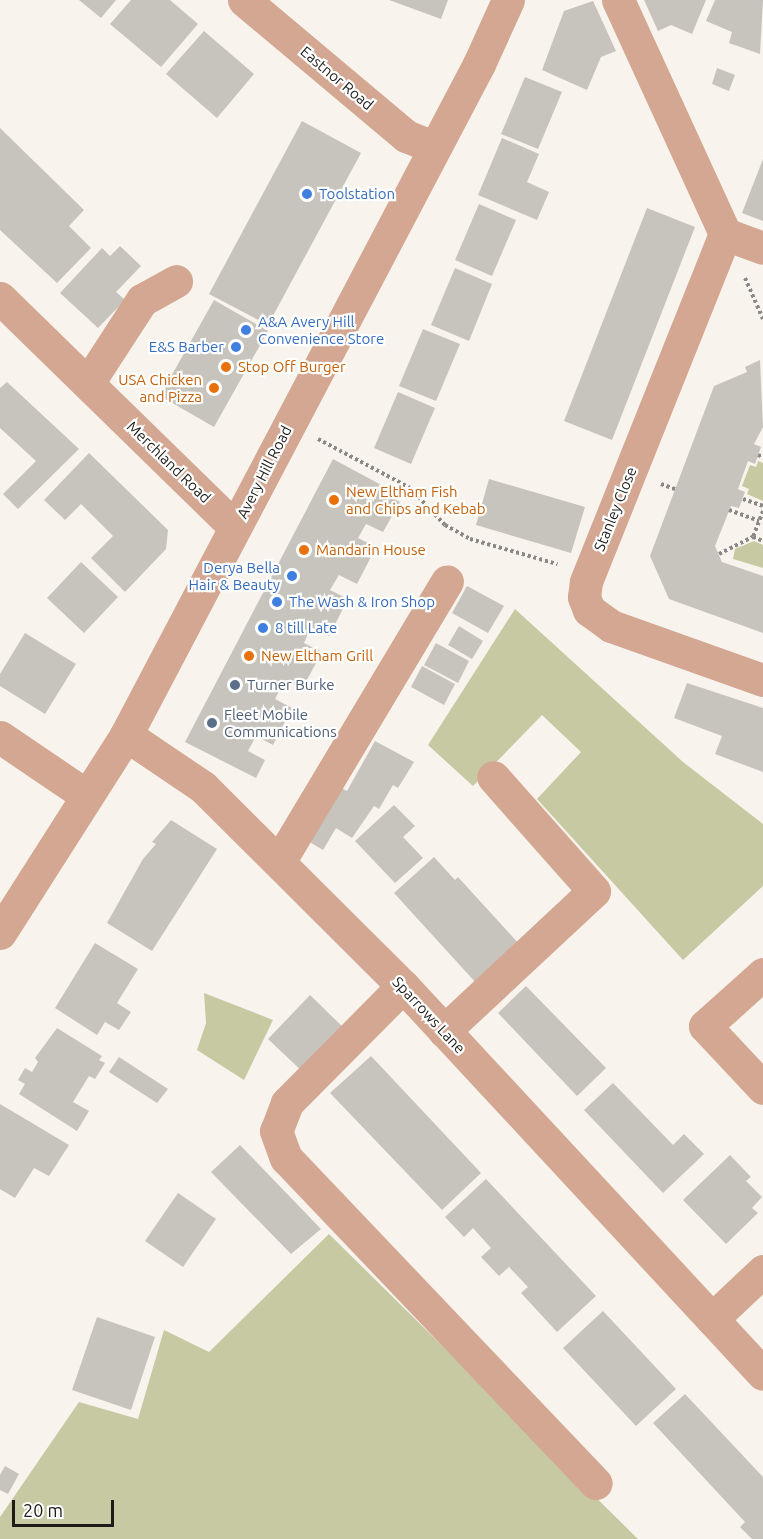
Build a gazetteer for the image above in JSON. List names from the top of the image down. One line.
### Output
{"streets":{"street":["Eastnor Road","Merchland Road","Avery Hill Road","Stanley Close","Sparrows Lane"]},"crossings":[["Eastnor Road","Avery Hill Road"],["Merchland Road","Avery Hill Road"],["Avery Hill Road","Sparrows Lane"]],"places":["Toolstation","A&A Avery Hill Convenience Store","E&S Barber","Stop Off Burger","USA Chicken and Pizza","New Eltham Fish and Chips and Kebab","Mandarin House","Derya Bella Hair & Beauty","The Wash & Iron Shop","8 till Late","New Eltham Grill","Turner Burke","Fleet Mobile Communications"],"scale_bar":"20 m"}
